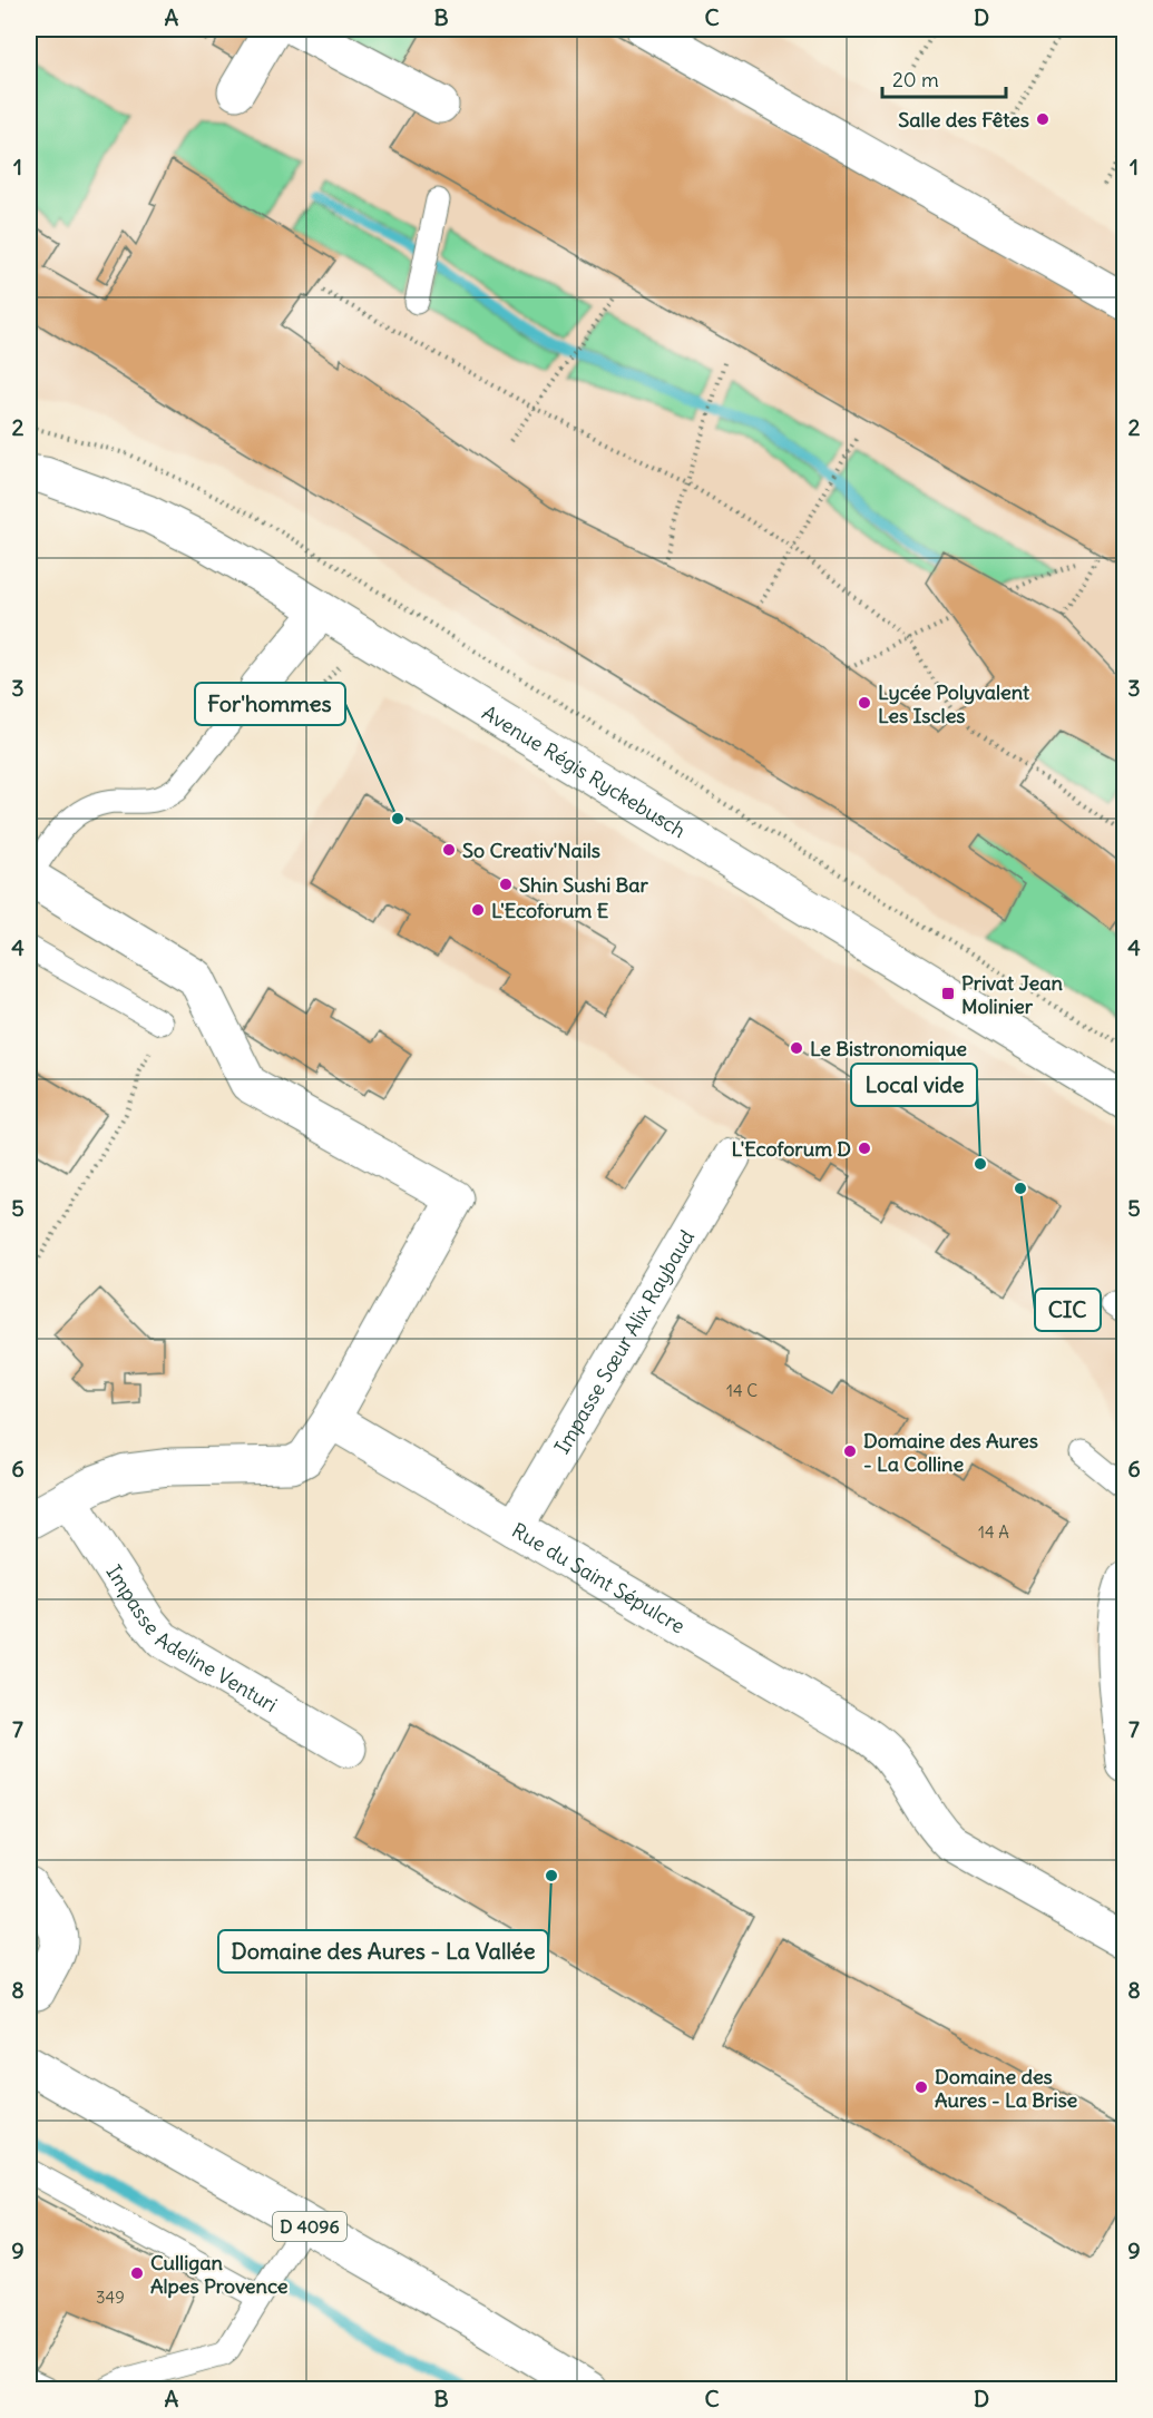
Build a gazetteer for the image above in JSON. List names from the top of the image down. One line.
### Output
{"streets":{"street":["Avenue Régis Ryckebusch","Impasse Sœur Alix Raybaud","Rue du Saint Sépulcre","Impasse Adeline Venturi","D 4096"]},"crossings":[["Impasse Sœur Alix Raybaud","Rue du Saint Sépulcre"]],"places":{"other":["Salle des Fêtes","Lycée Polyvalent Les Iscles","For'hommes","So Creativ'Nails","Shin Sushi Bar","L'Ecoforum E","Le Bistronomique","L'Ecoforum D","Local vide","CIC","Domaine des Aures - La Colline","Domaine des Aures - La Vallée","Domaine des Aures - La Brise","Culligan Alpes Provence"],"transit":["Privat Jean Molinier"]},"house_numbers":["14 C","14 A","349"],"scale_bar":"20 m","grid":{"columns":["A","B","C","D"],"rows":["1","2","3","4","5","6","7","8","9"]}}
